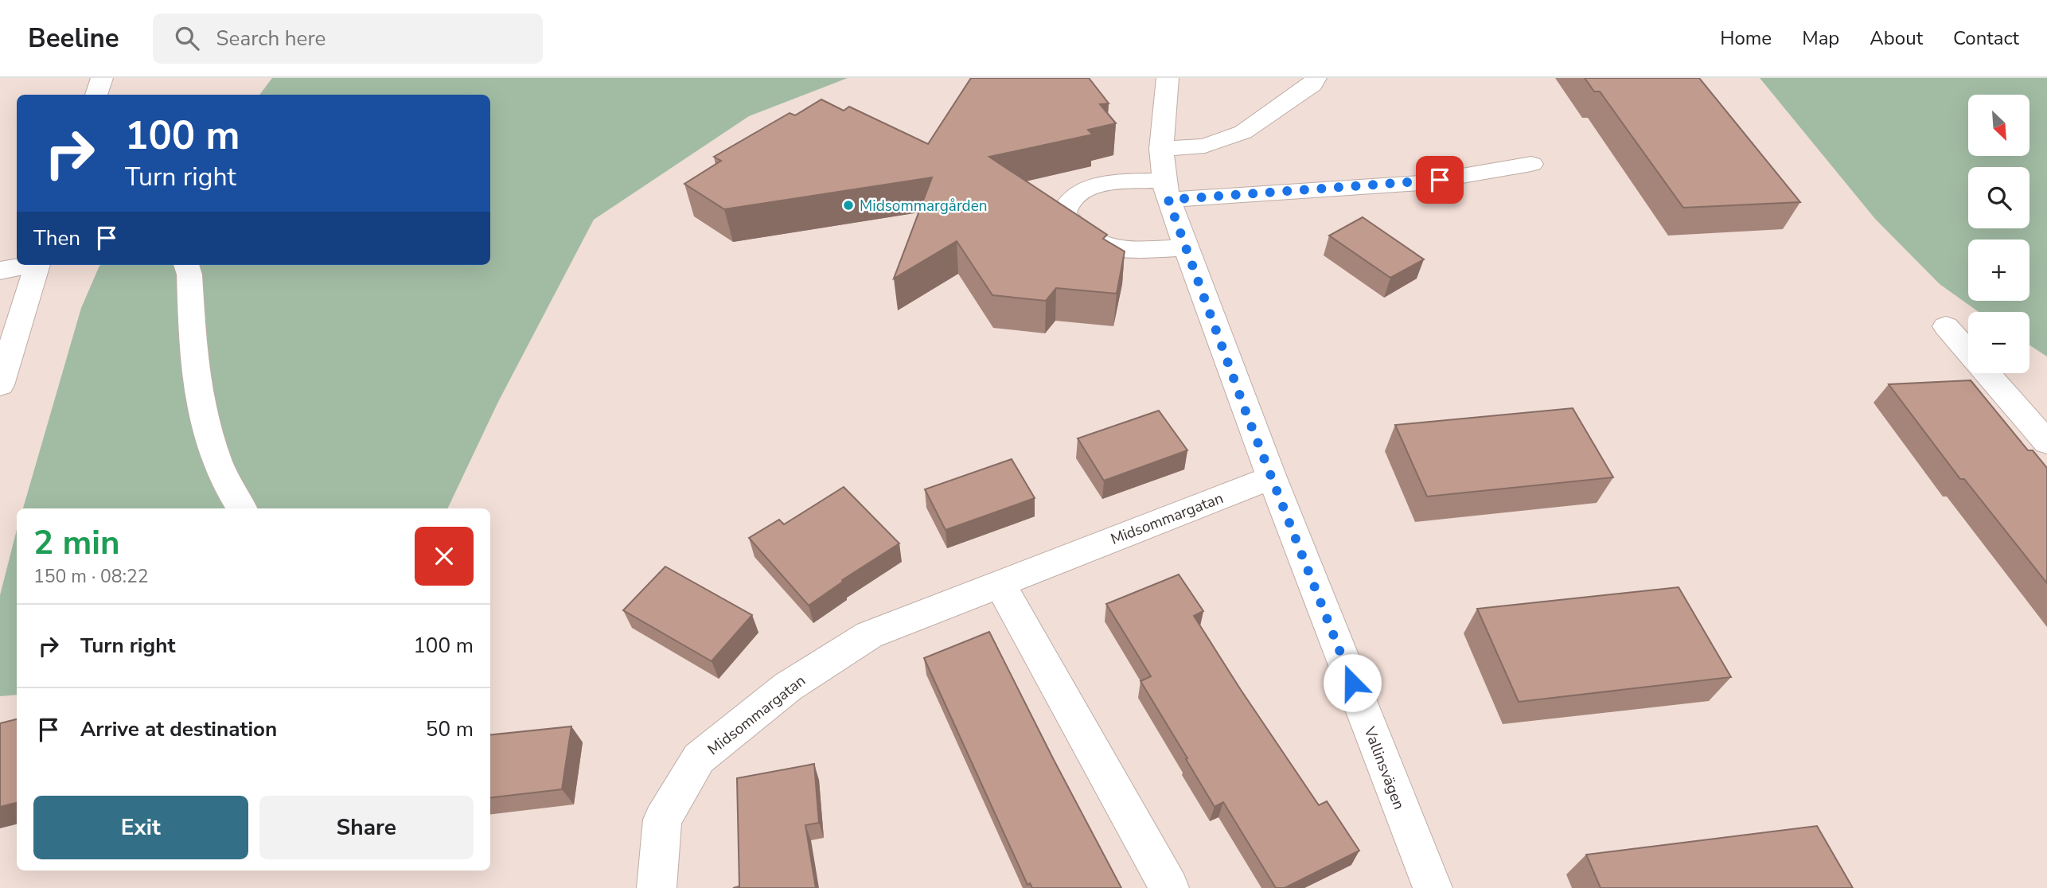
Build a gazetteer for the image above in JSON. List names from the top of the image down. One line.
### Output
{"streets":{"street":["Midsommargatan","Vallinsvägen"]},"crossings":[["Midsommargatan","Vallinsvägen"]],"places":["Midsommargården"],"north":"bottom right","page":{"header":"Beeline","search":"Search here","nav":["Home","Map","About","Contact"],"map_buttons":["+","−"],"turn":["100 m","Turn right"],"then":"Then","heading":["2 min","150 m · 08:22"],"list":[{"name":"Turn right","value":"100 m"},{"name":"Arrive at destination","value":"50 m"}],"buttons":["Exit","Share"]}}
